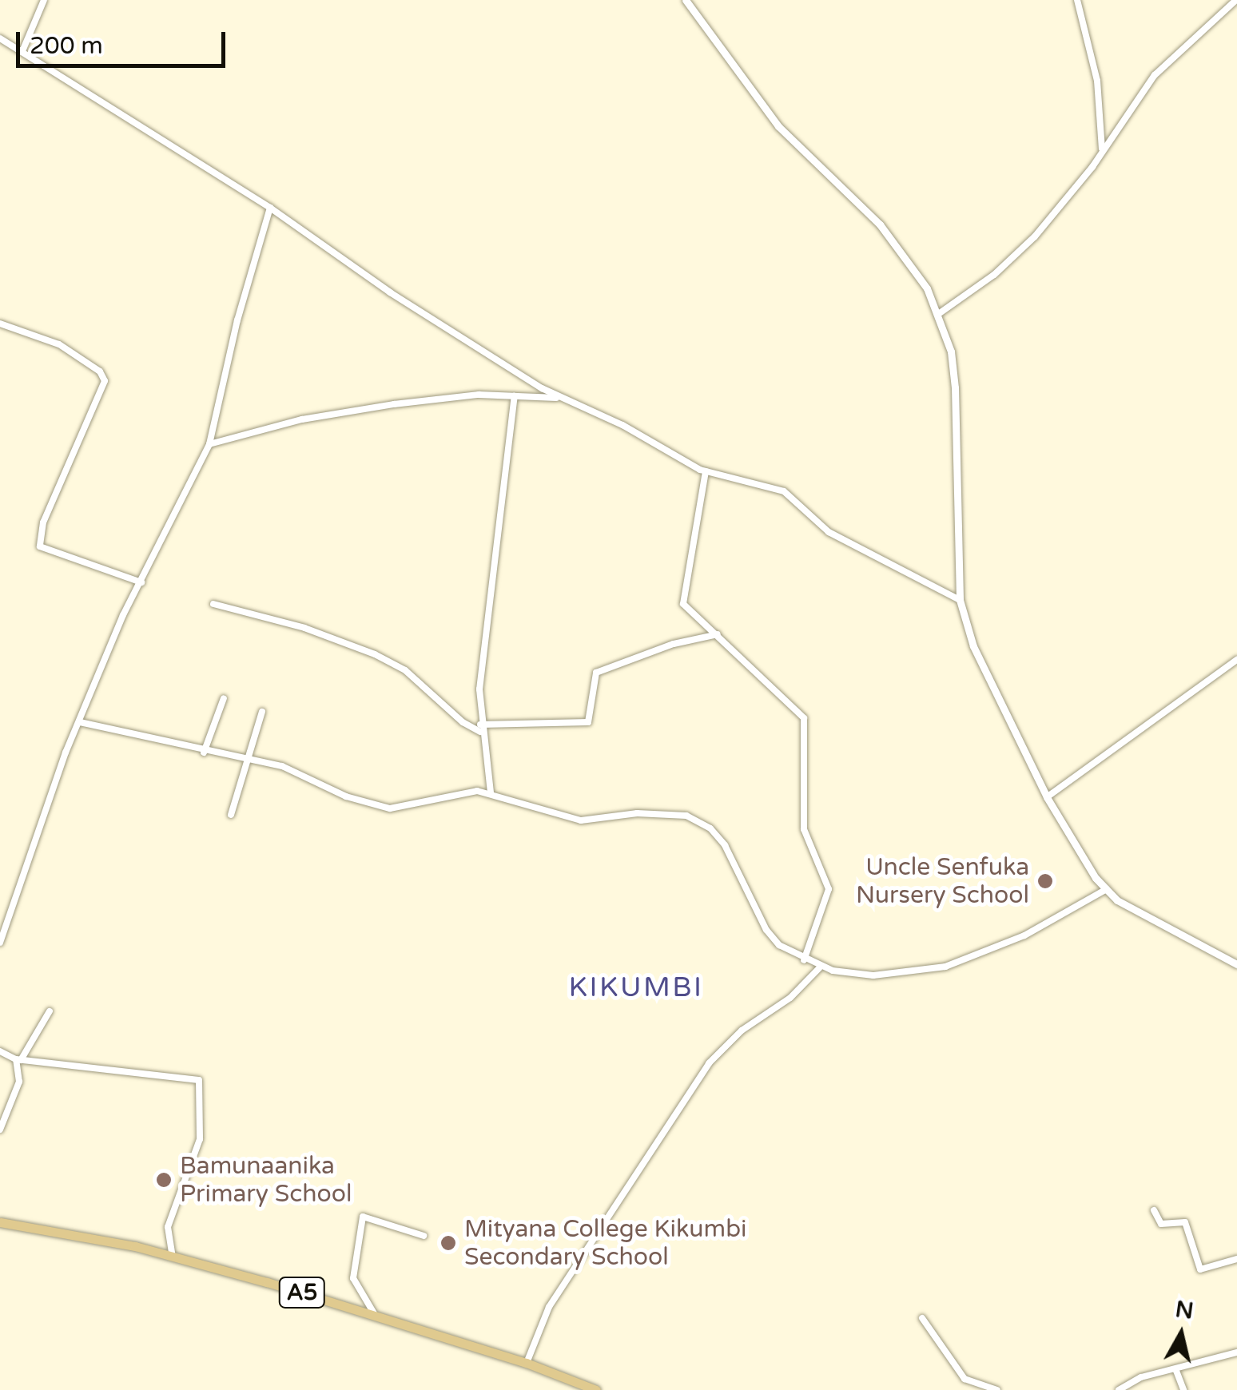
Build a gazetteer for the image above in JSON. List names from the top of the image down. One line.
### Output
{"streets":{"main road":["A5"]},"districts":["KIKUMBI"],"places":["Uncle Senfuka Nursery School","Bamunaanika Primary School","Mityana College Kikumbi Secondary School"],"scale_bar":"200 m","north":"top"}
